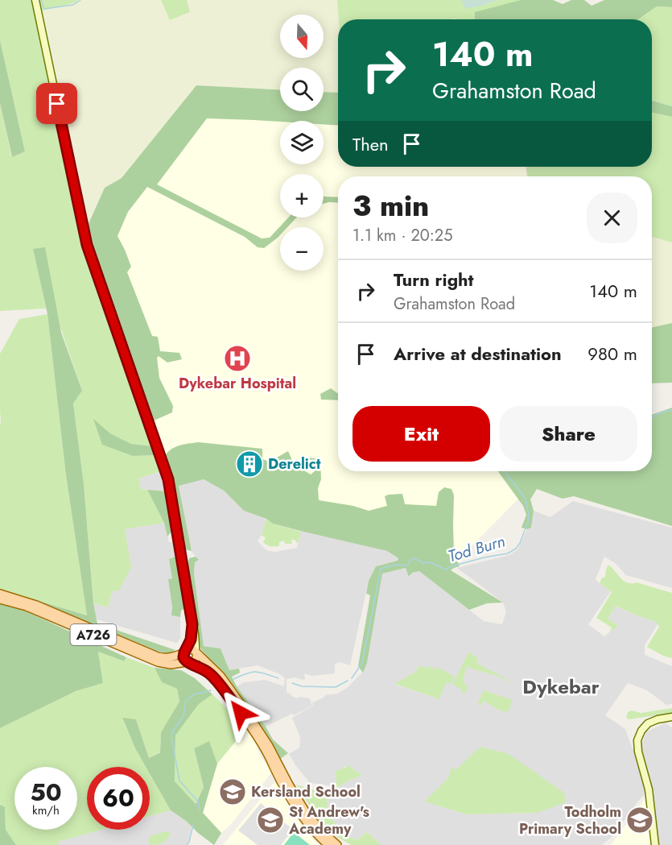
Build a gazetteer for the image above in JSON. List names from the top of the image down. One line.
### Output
{"streets":{"main road":["A726"]},"districts":["Dykebar"],"water":["Tod Burn"],"places":{"hospital":["Dykebar Hospital"],"building":["Derelict"],"school or university":["Kersland School","St Andrew's Academy","Todholm Primary School"]},"north":"bottom","page":{"map_buttons":["+","−"],"turn":["140 m","Grahamston Road"],"then":"Then","heading":["3 min","1.1 km · 20:25"],"list":[{"name":"Turn right","note":"Grahamston Road","value":"140 m"},{"name":"Arrive at destination","value":"980 m"}],"buttons":["Exit","Share"],"speed":"50 km/h","limit":"60"}}
